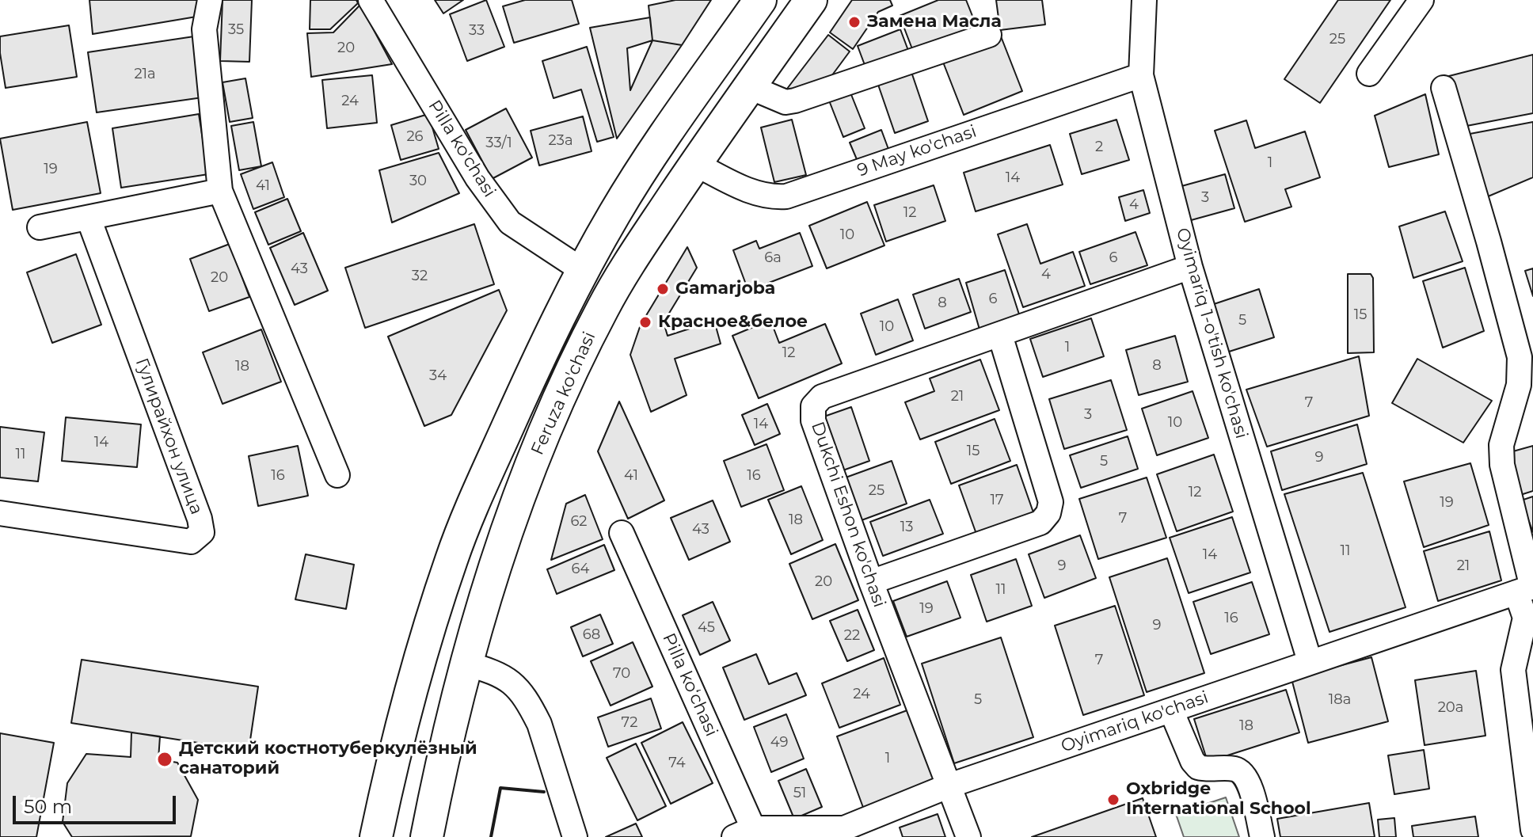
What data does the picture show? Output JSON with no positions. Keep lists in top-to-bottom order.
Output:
{
  "streets": {
    "main road": ["Feruza ko'chasi"],
    "street": [
      "Pilla ko'chasi",
      "9 May ko'chasi",
      "Oyimariq 1-o'tish ko'chasi",
      "Гулирайхон улица",
      "Dukchi Eshon ko'chasi",
      "Pilla ko‘chasi",
      "Oyimariq ko'chasi"
    ]
  },
  "crossings": [
    ["Pilla ko'chasi", "Feruza ko'chasi"],
    ["9 May ko'chasi", "Oyimariq 1-o'tish ko'chasi"],
    ["9 May ko'chasi", "Feruza ko'chasi"],
    ["Oyimariq 1-o'tish ko'chasi", "Dukchi Eshon ko'chasi"],
    ["Oyimariq 1-o'tish ko'chasi", "Oyimariq ko'chasi"],
    ["Dukchi Eshon ko'chasi", "Oyimariq ko'chasi"],
    ["Pilla ko‘chasi", "Oyimariq ko'chasi"]
  ],
  "places": [
    "Замена Масла",
    "Gamarjoba",
    "Красное&белое",
    "Детский костнотуберкулёзный санаторий",
    "Oxbridge International School"
  ],
  "house_numbers": [
    "35",
    "33",
    "25",
    "20",
    "21а",
    "24",
    "26",
    "23a",
    "33/1",
    "2",
    "1",
    "19",
    "14",
    "30",
    "41",
    "3",
    "4",
    "12",
    "10",
    "6a",
    "6",
    "43",
    "4",
    "32",
    "20",
    "6",
    "8",
    "15",
    "5",
    "10",
    "1",
    "12",
    "8",
    "18",
    "34",
    "21",
    "7",
    "3",
    "10",
    "14",
    "14",
    "15",
    "11",
    "9",
    "5",
    "16",
    "41",
    "16",
    "25",
    "12",
    "17",
    "19",
    "7",
    "18",
    "62",
    "13",
    "43",
    "11",
    "14",
    "9",
    "21",
    "64",
    "20",
    "11",
    "19",
    "16",
    "9",
    "45",
    "68",
    "22",
    "7",
    "70",
    "24",
    "5",
    "18a",
    "20a",
    "72",
    "18",
    "49",
    "1",
    "74",
    "51"
  ],
  "scale_bar": "50 m"
}
